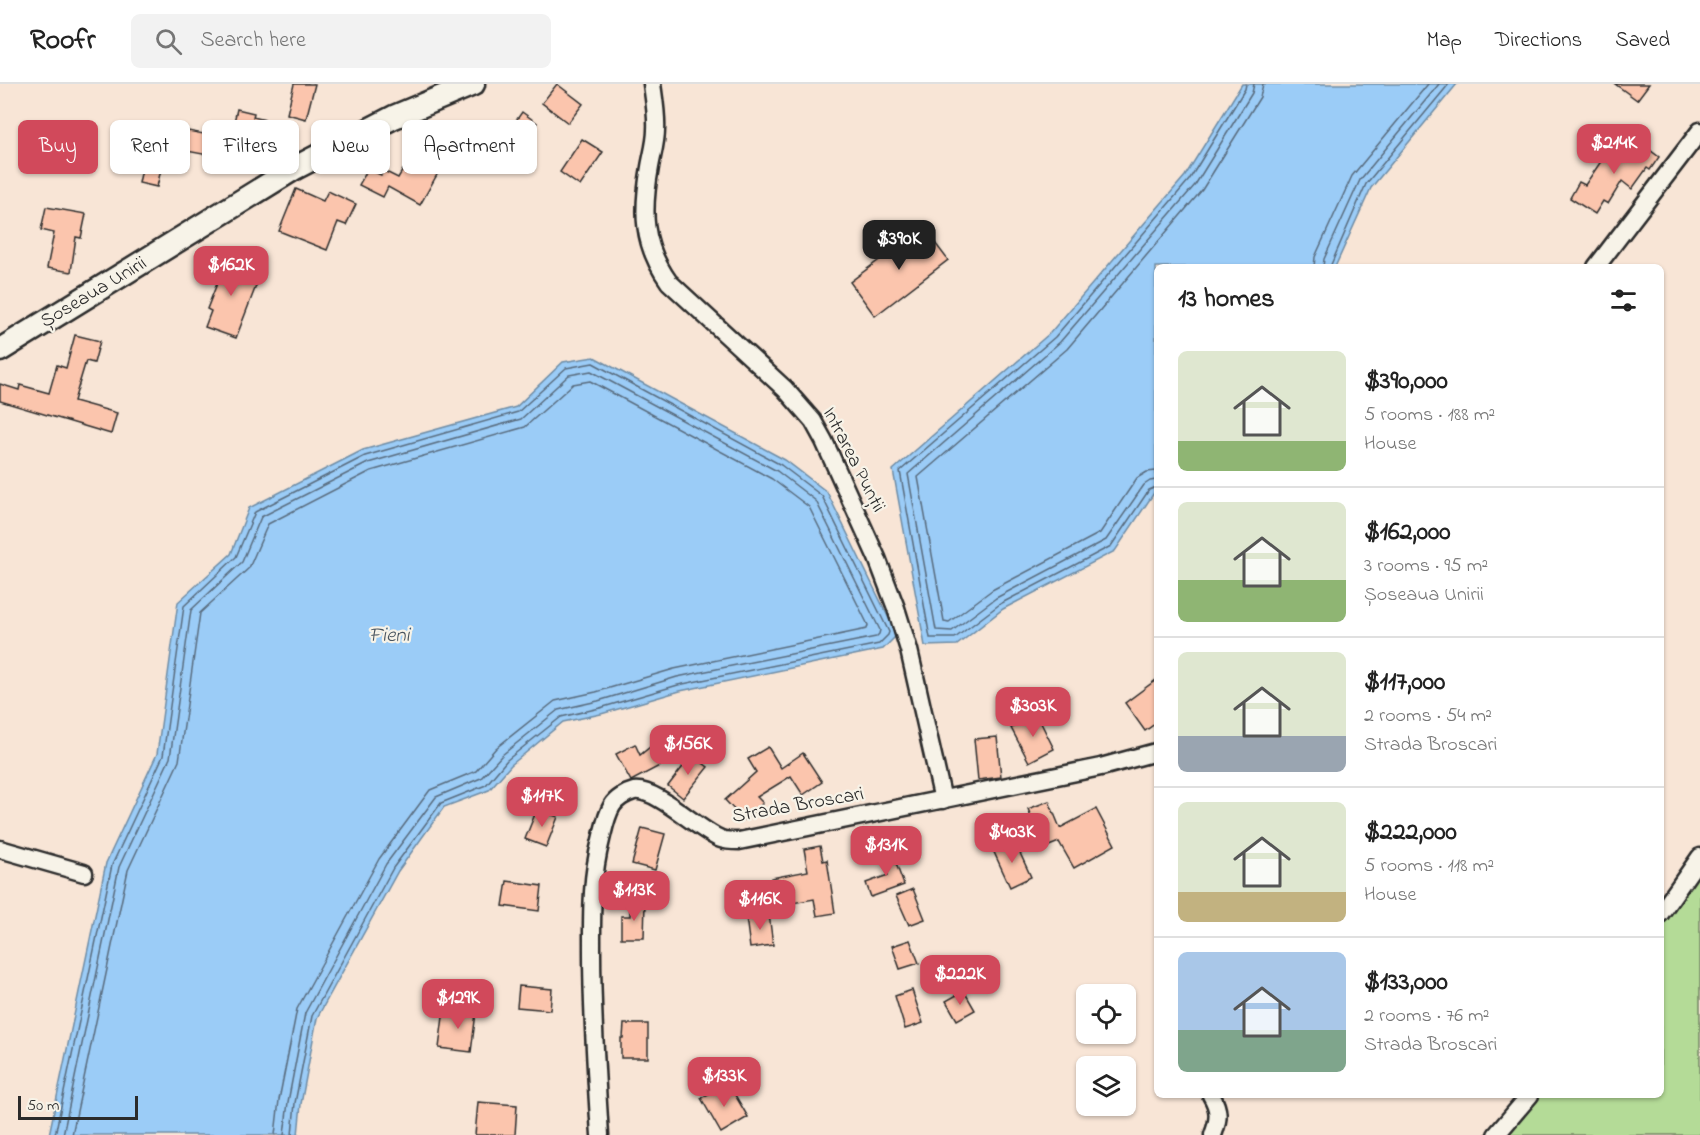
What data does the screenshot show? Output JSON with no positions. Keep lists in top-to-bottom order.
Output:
{
  "streets": {
    "main road": ["Șoseaua Unirii"],
    "street": ["Intrarea Punții", "Strada Broscari"]
  },
  "crossings": [
    ["Intrarea Punții", "Strada Broscari"]
  ],
  "water": ["Fieni"],
  "scale_bar": "50 m",
  "page": {
    "header": "Roofr",
    "search": "Search here",
    "nav": ["Map", "Directions", "Saved"],
    "chip": [
      "Buy",
      "Rent",
      "Filters",
      "New",
      "Apartment"
    ],
    "price": [
      "$214K",
      "$390K",
      "$162K",
      "$303K",
      "$156K",
      "$117K",
      "$403K",
      "$131K",
      "$113K",
      "$116K",
      "$222K",
      "$129K",
      "$133K"
    ],
    "heading": "13 homes",
    "list": [
      {
        "name": "$390,000",
        "note": "5 rooms · 188 m² · House"
      },
      {
        "name": "$162,000",
        "note": "3 rooms · 95 m² · Șoseaua Unirii"
      },
      {
        "name": "$117,000",
        "note": "2 rooms · 54 m² · Strada Broscari"
      },
      {
        "name": "$222,000",
        "note": "5 rooms · 118 m² · House"
      },
      {
        "name": "$133,000",
        "note": "2 rooms · 76 m² · Strada Broscari"
      }
    ],
    "scale": "50 m"
  }
}
